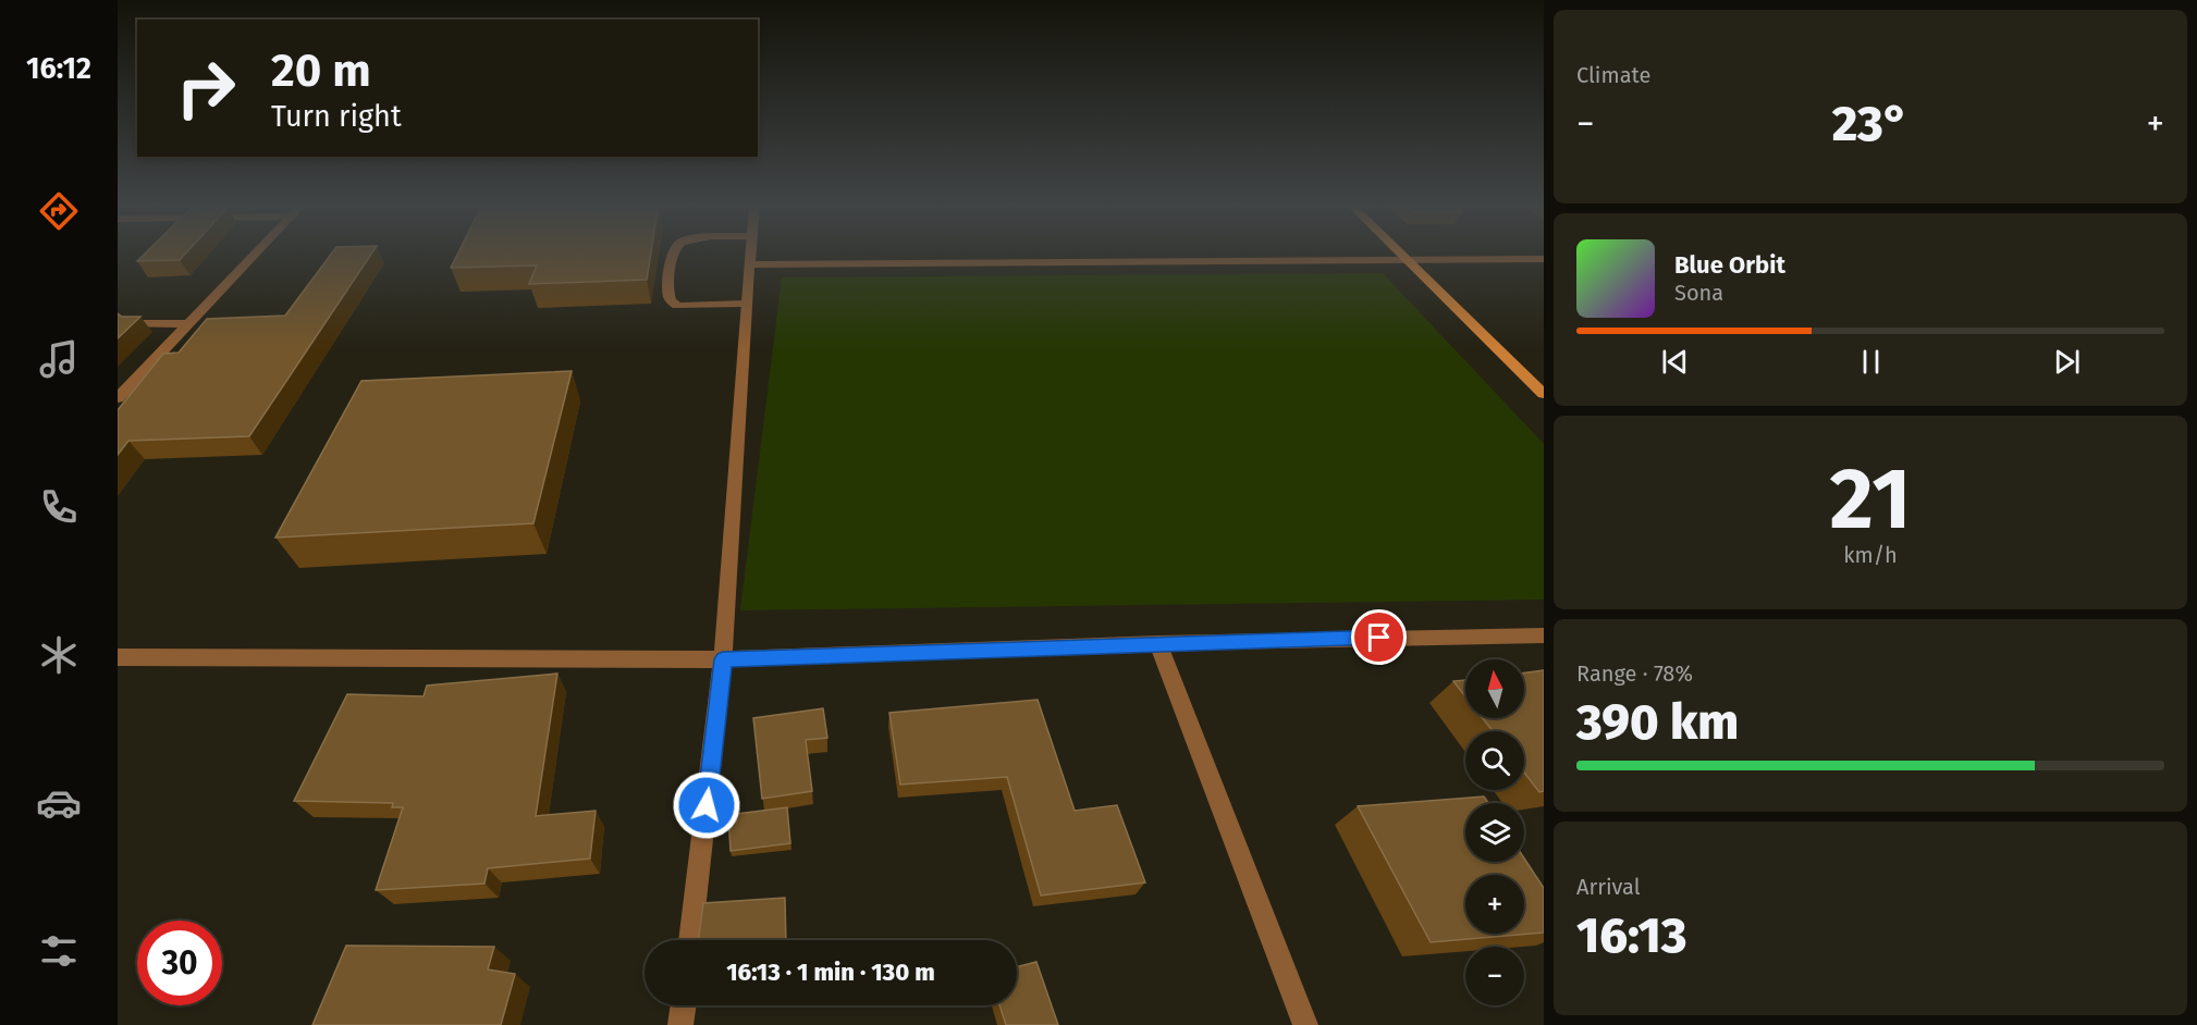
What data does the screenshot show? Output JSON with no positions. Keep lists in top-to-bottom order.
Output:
{
  "north": "top",
  "page": {
    "tabs": "16:12",
    "tile": [
      "Climate",
      ["21", "km/h"],
      ["Range · 78%", "390 km"],
      ["Arrival", "16:13"]
    ],
    "turn": ["20 m", "Turn right"],
    "heat": ["−", "23°", "+"],
    "song": ["Blue Orbit", "Sona"],
    "map_buttons": ["+", "−"],
    "limit": "30",
    "trip": "16:13 · 1 min · 130 m"
  }
}
